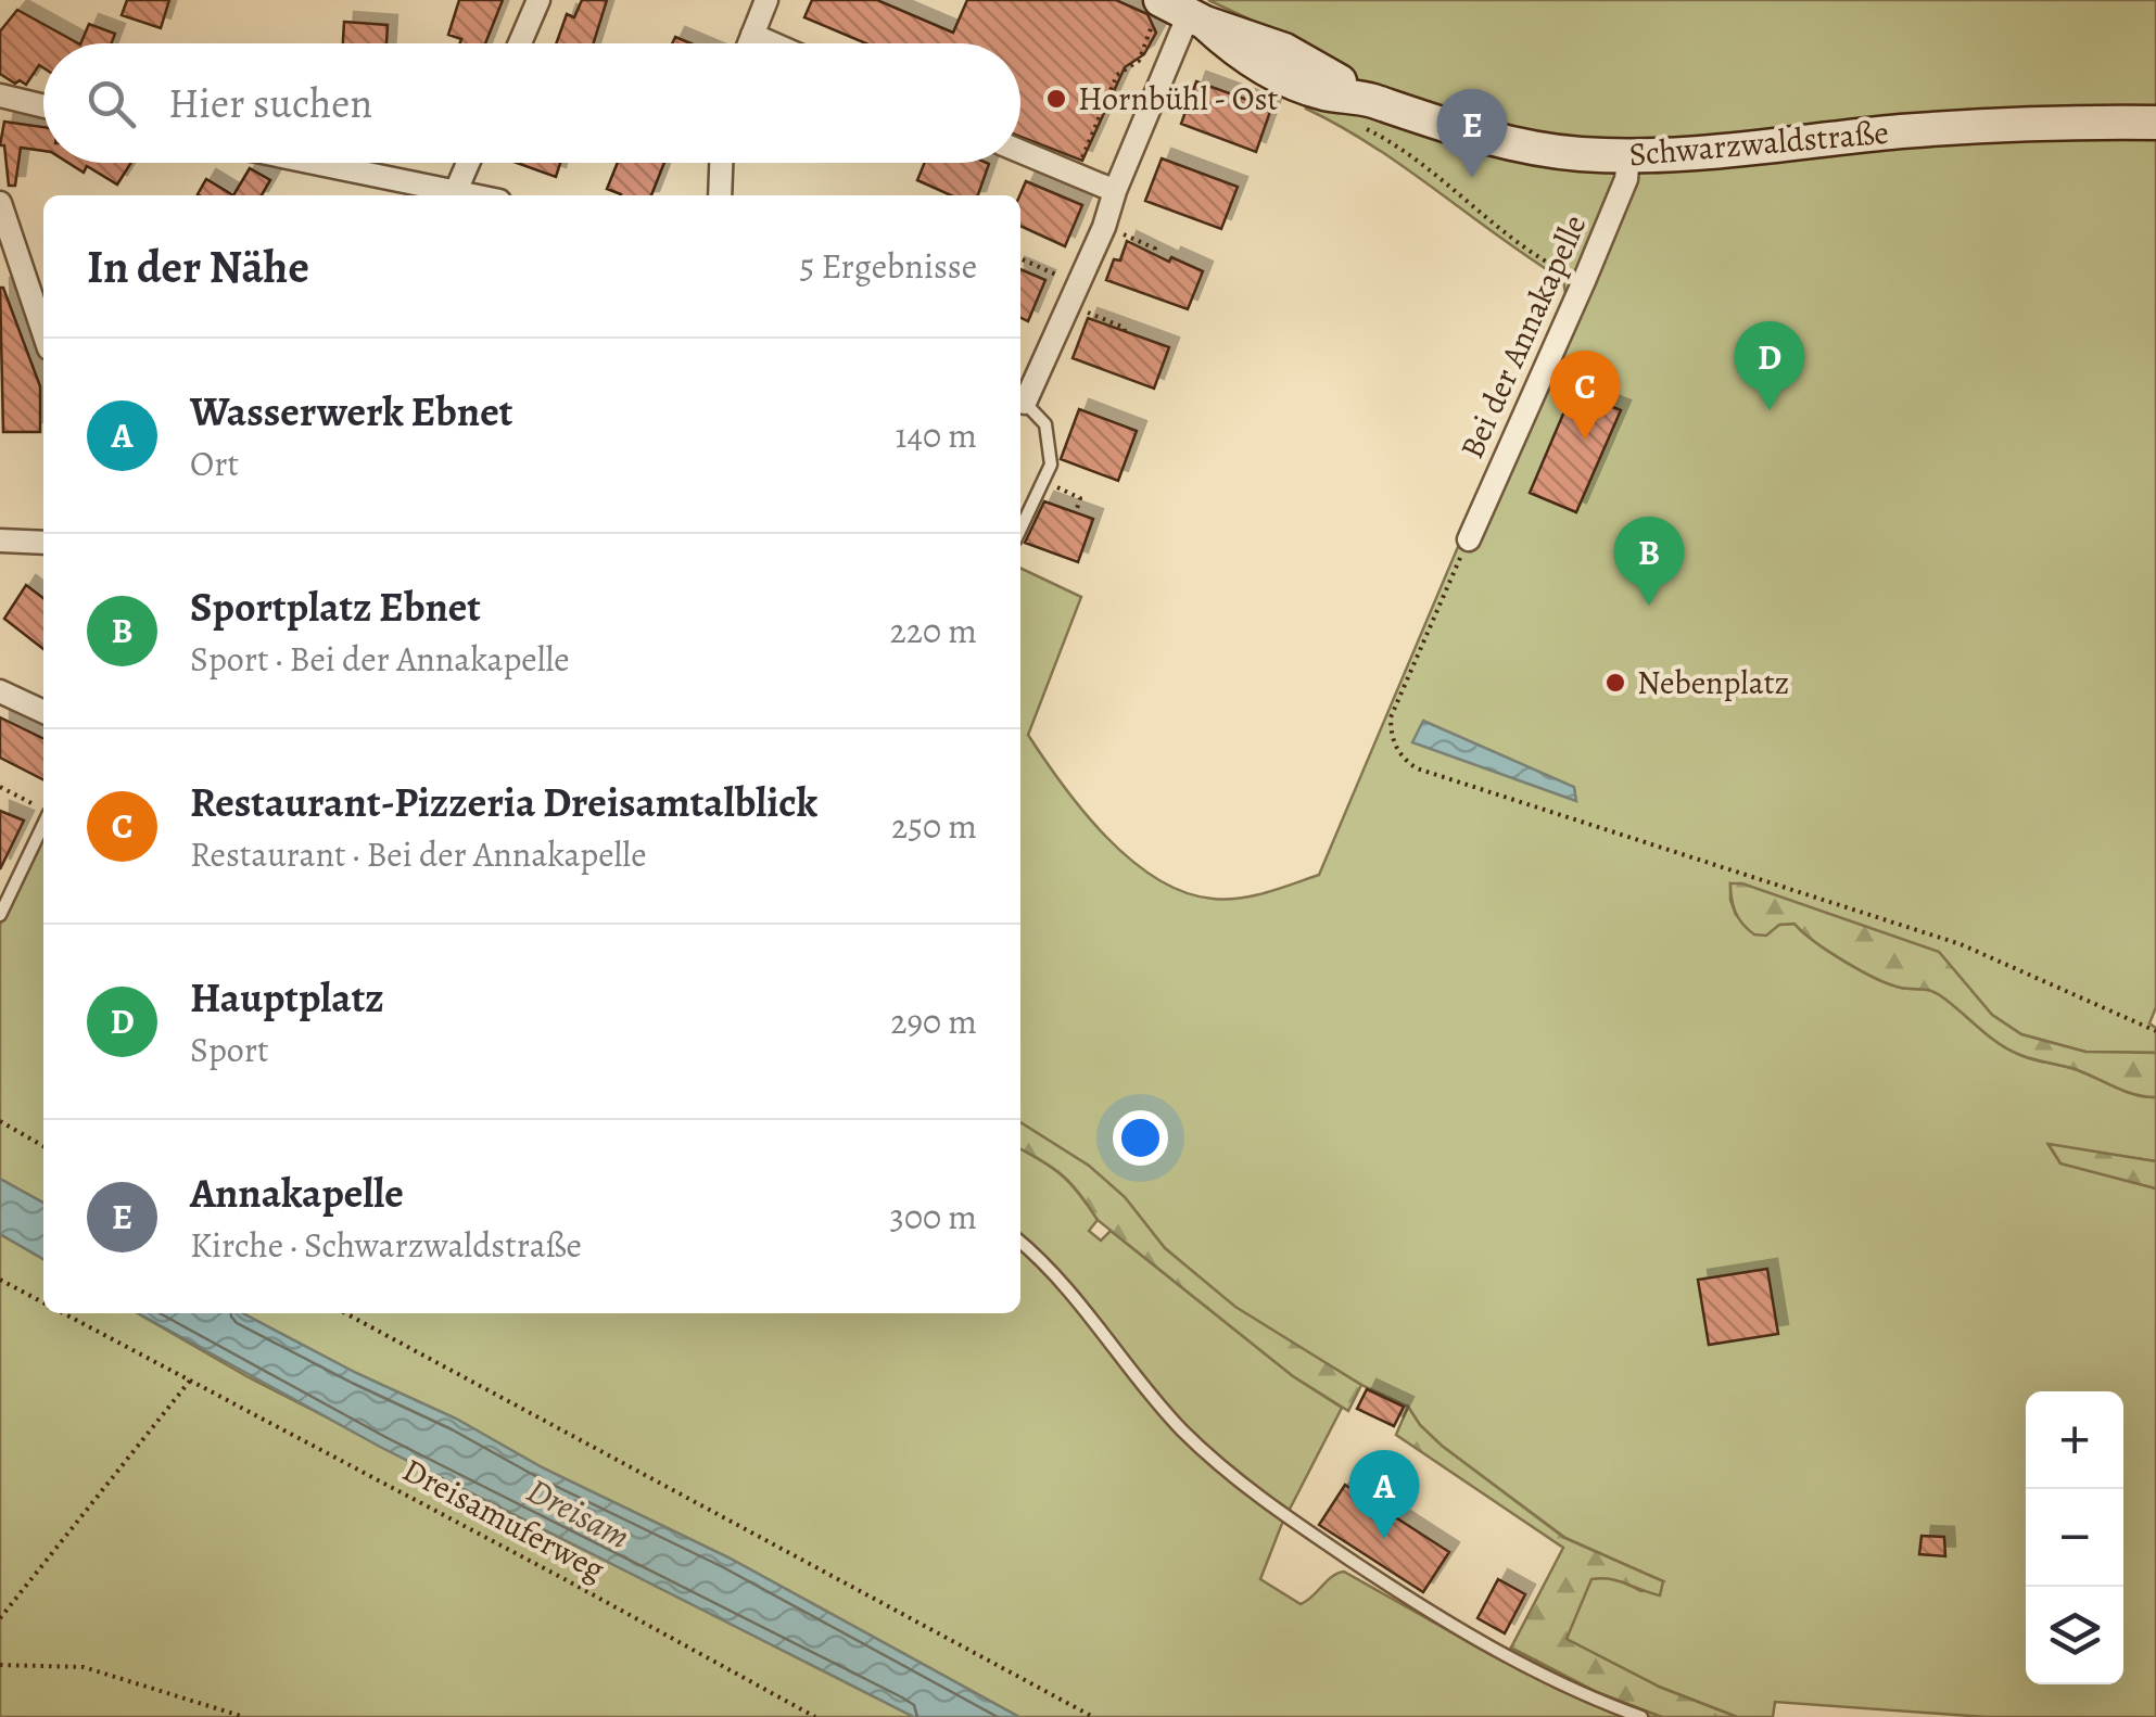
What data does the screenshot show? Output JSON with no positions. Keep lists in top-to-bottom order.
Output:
{
  "streets": {
    "main road": ["Schwarzwaldstraße"],
    "street": ["Bei der Annakapelle"],
    "path": ["Dreisamuferweg"]
  },
  "crossings": [
    ["Schwarzwaldstraße", "Bei der Annakapelle"]
  ],
  "water": ["Dreisam"],
  "places": ["Hornbühl - Ost", "Nebenplatz"],
  "page": {
    "search": "Hier suchen",
    "pins": [
      "E",
      "D",
      "C",
      "B",
      "A"
    ],
    "heading": ["In der Nähe", "5 Ergebnisse"],
    "list": [
      {
        "mark": "A",
        "name": "Wasserwerk Ebnet",
        "note": "Ort",
        "value": "140 m"
      },
      {
        "mark": "B",
        "name": "Sportplatz Ebnet",
        "note": "Sport · Bei der Annakapelle",
        "value": "220 m"
      },
      {
        "mark": "C",
        "name": "Restaurant-Pizzeria Dreisamtalblick",
        "note": "Restaurant · Bei der Annakapelle",
        "value": "250 m"
      },
      {
        "mark": "D",
        "name": "Hauptplatz",
        "note": "Sport",
        "value": "290 m"
      },
      {
        "mark": "E",
        "name": "Annakapelle",
        "note": "Kirche · Schwarzwaldstraße",
        "value": "300 m"
      }
    ],
    "map_buttons": ["+", "−"]
  }
}
